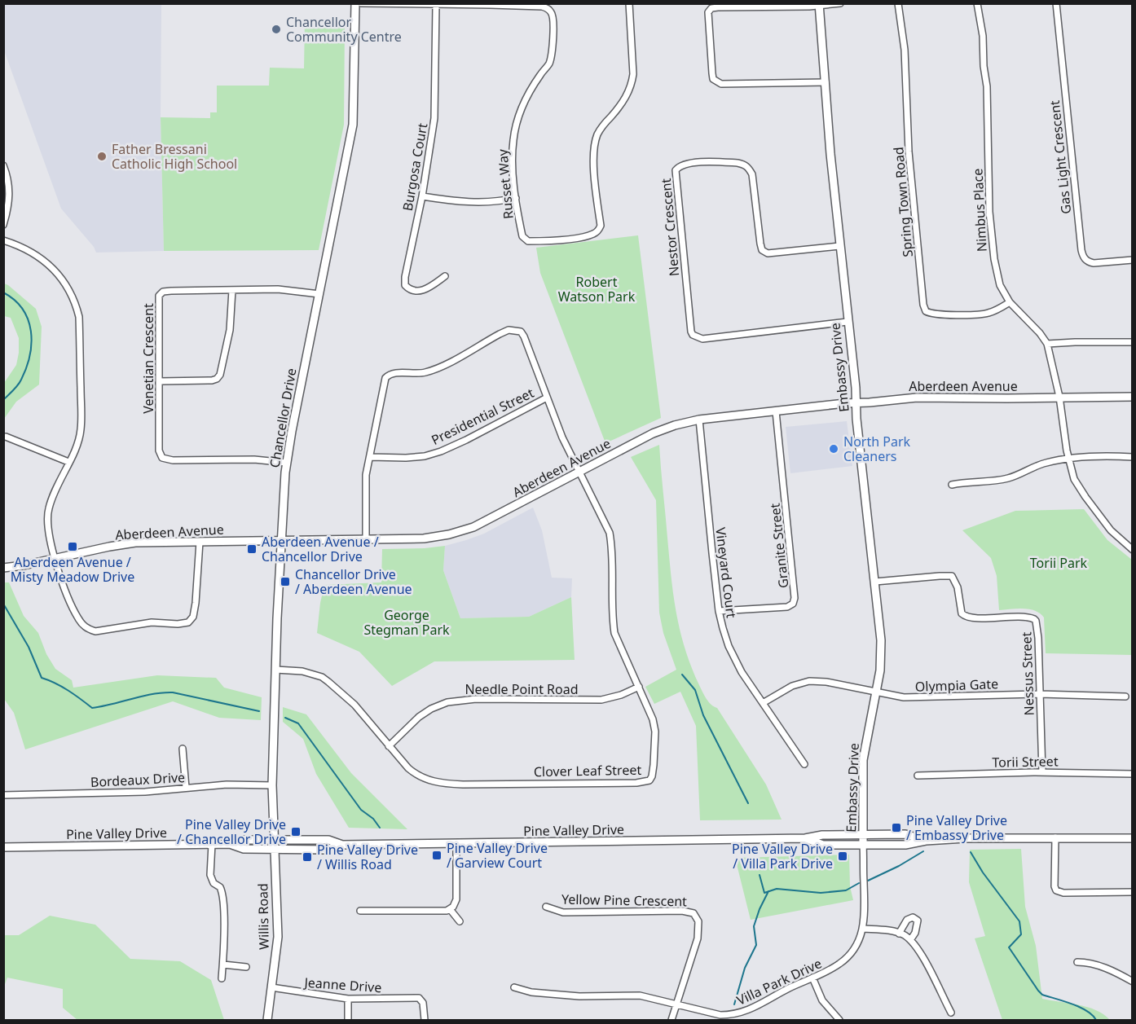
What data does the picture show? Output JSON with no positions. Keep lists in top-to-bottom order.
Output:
{
  "streets": {
    "street": [
      "Gas Light Crescent",
      "Burgosa Court",
      "Russet Way",
      "Spring Town Road",
      "Nimbus Place",
      "Nestor Crescent",
      "Venetian Crescent",
      "Embassy Drive",
      "Aberdeen Avenue",
      "Presidential Street",
      "Chancellor Drive",
      "Granite Street",
      "Vineyard Court",
      "Nessus Street",
      "Olympia Gate",
      "Needle Point Road",
      "Torii Street",
      "Clover Leaf Street",
      "Bordeaux Drive",
      "Pine Valley Drive",
      "Yellow Pine Crescent",
      "Willis Road",
      "Villa Park Drive",
      "Jeanne Drive"
    ]
  },
  "crossings": [
    ["Burgosa Court", "Russet Way"],
    ["Spring Town Road", "Nimbus Place"],
    ["Nimbus Place", "Aberdeen Avenue"],
    ["Nestor Crescent", "Embassy Drive"],
    ["Venetian Crescent", "Chancellor Drive"],
    ["Embassy Drive", "Aberdeen Avenue"],
    ["Embassy Drive", "Nessus Street"],
    ["Embassy Drive", "Olympia Gate"],
    ["Embassy Drive", "Pine Valley Drive"],
    ["Embassy Drive", "Villa Park Drive"],
    ["Aberdeen Avenue", "Chancellor Drive"],
    ["Aberdeen Avenue", "Granite Street"],
    ["Aberdeen Avenue", "Vineyard Court"],
    ["Aberdeen Avenue", "Clover Leaf Street"],
    ["Presidential Street", "Clover Leaf Street"],
    ["Chancellor Drive", "Clover Leaf Street"],
    ["Chancellor Drive", "Bordeaux Drive"],
    ["Chancellor Drive", "Pine Valley Drive"],
    ["Chancellor Drive", "Willis Road"],
    ["Granite Street", "Vineyard Court"],
    ["Vineyard Court", "Olympia Gate"],
    ["Nessus Street", "Olympia Gate"],
    ["Nessus Street", "Torii Street"],
    ["Needle Point Road", "Clover Leaf Street"],
    ["Pine Valley Drive", "Willis Road"],
    ["Pine Valley Drive", "Villa Park Drive"],
    ["Yellow Pine Crescent", "Villa Park Drive"],
    ["Willis Road", "Jeanne Drive"]
  ],
  "parks": ["Robert Watson Park", "Torii Park", "George Stegman Park"],
  "places": {
    "other": ["Chancellor Community Centre", "Father Bressani Catholic High School", "North Park Cleaners"],
    "transit": [
      "Aberdeen Avenue / Misty Meadow Drive",
      "Aberdeen Avenue / Chancellor Drive",
      "Chancellor Drive / Aberdeen Avenue",
      "Pine Valley Drive / Embassy Drive",
      "Pine Valley Drive / Chancellor Drive",
      "Pine Valley Drive / Garview Court",
      "Pine Valley Drive / Villa Park Drive",
      "Pine Valley Drive / Willis Road"
    ]
  }
}
